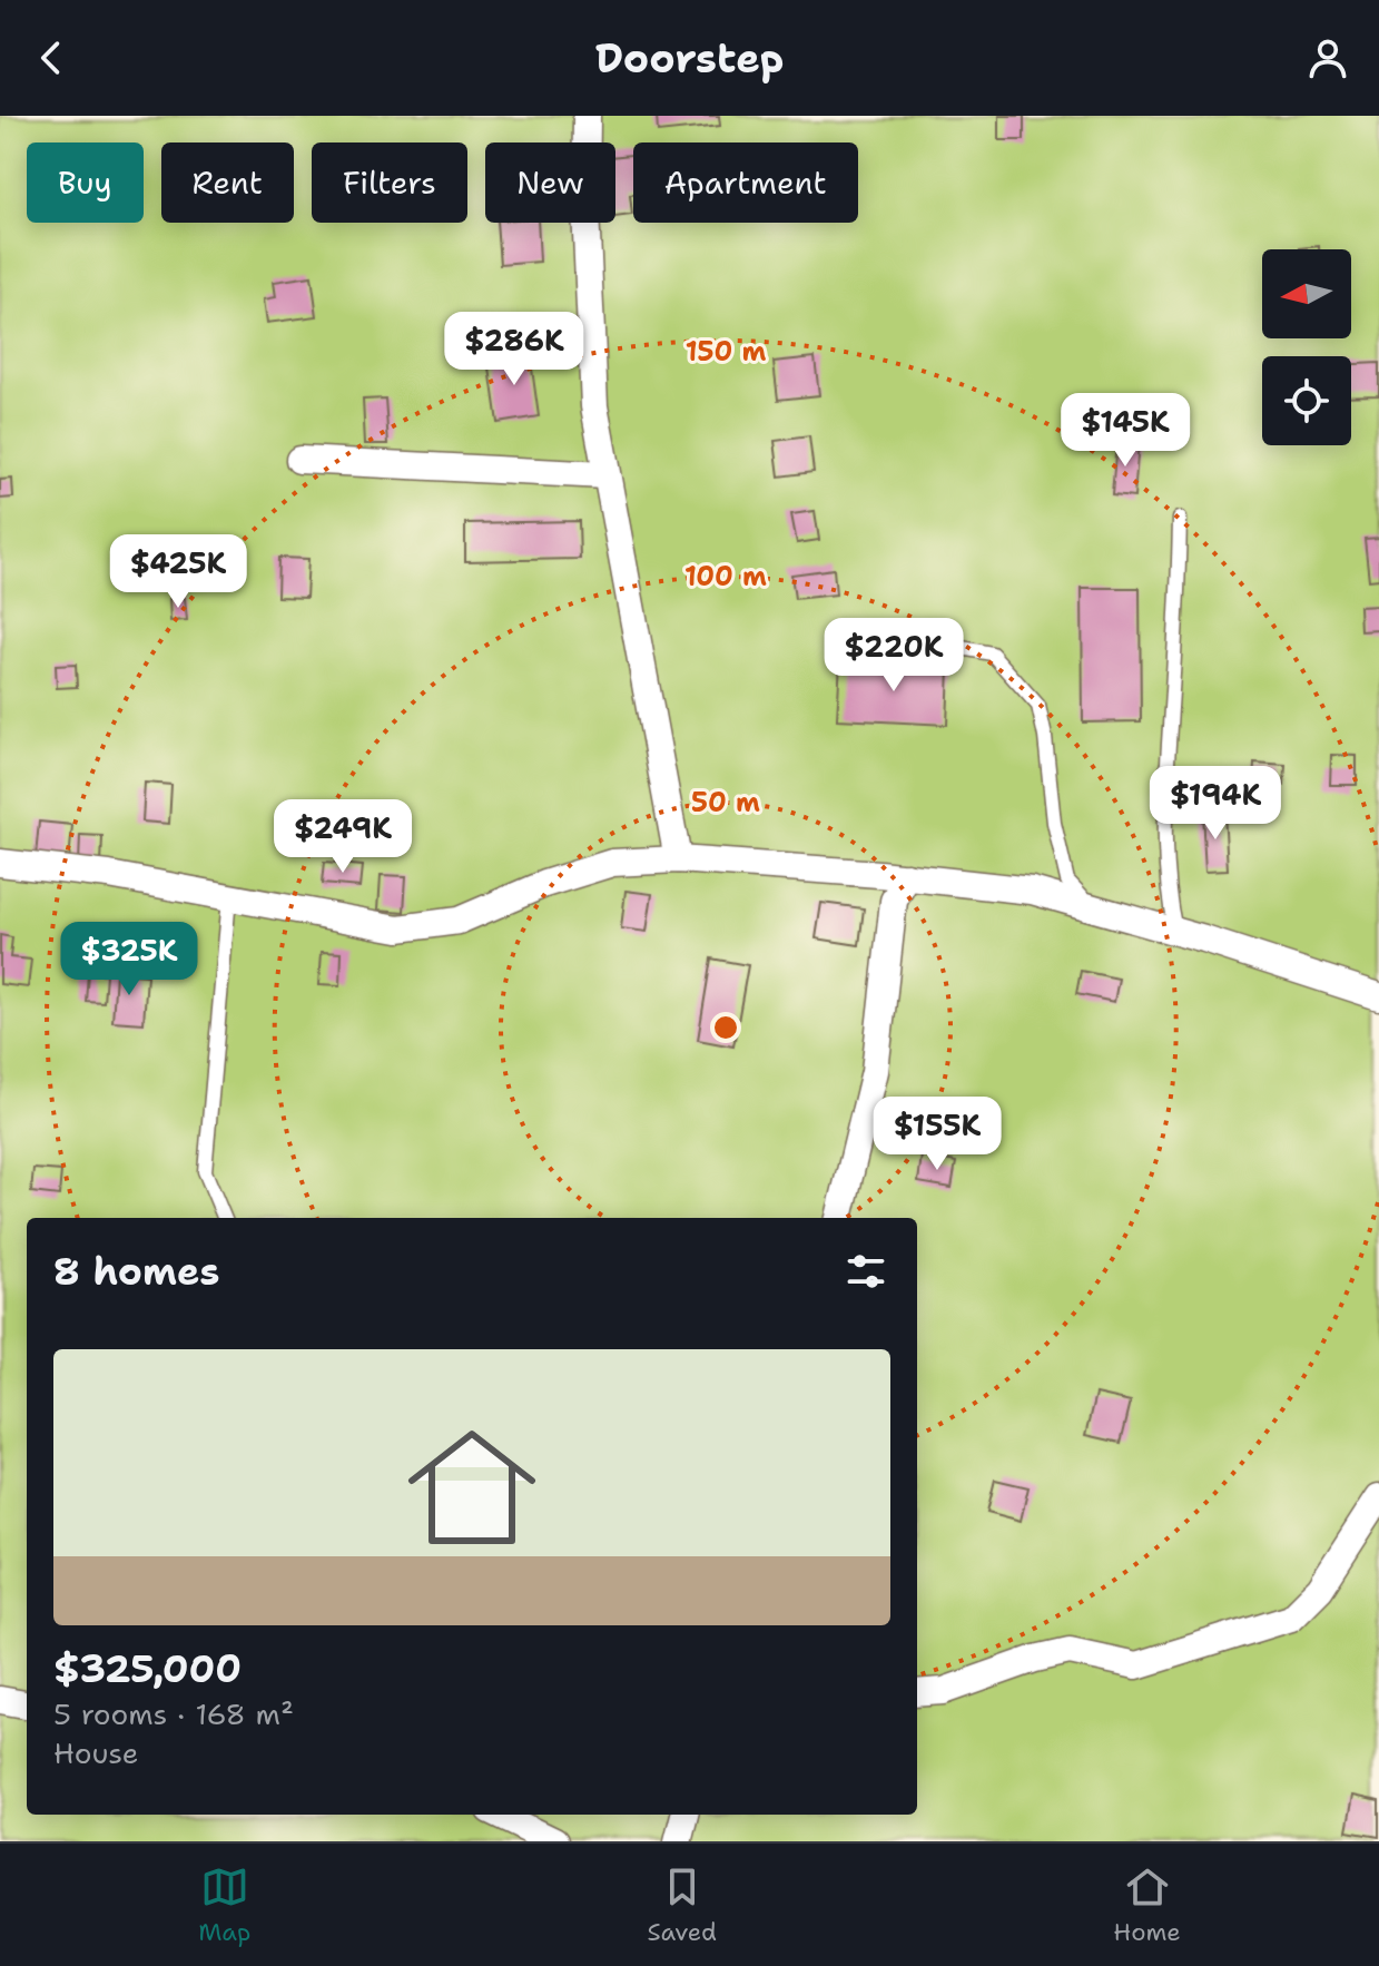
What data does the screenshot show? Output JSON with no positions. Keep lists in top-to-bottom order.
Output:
{
  "north": "left",
  "page": {
    "header": "Doorstep",
    "chip": [
      "Buy",
      "Rent",
      "Filters",
      "New",
      "Apartment"
    ],
    "price": [
      "$286K",
      "$145K",
      "$425K",
      "$220K",
      "$194K",
      "$249K",
      "$325K",
      "$155K"
    ],
    "heading": "8 homes",
    "list": [
      {
        "name": "$325,000",
        "note": "5 rooms · 168 m² · House"
      }
    ],
    "tabs": ["Map", "Saved", "Home"]
  },
  "rings": ["150 m", "100 m", "50 m"]
}
